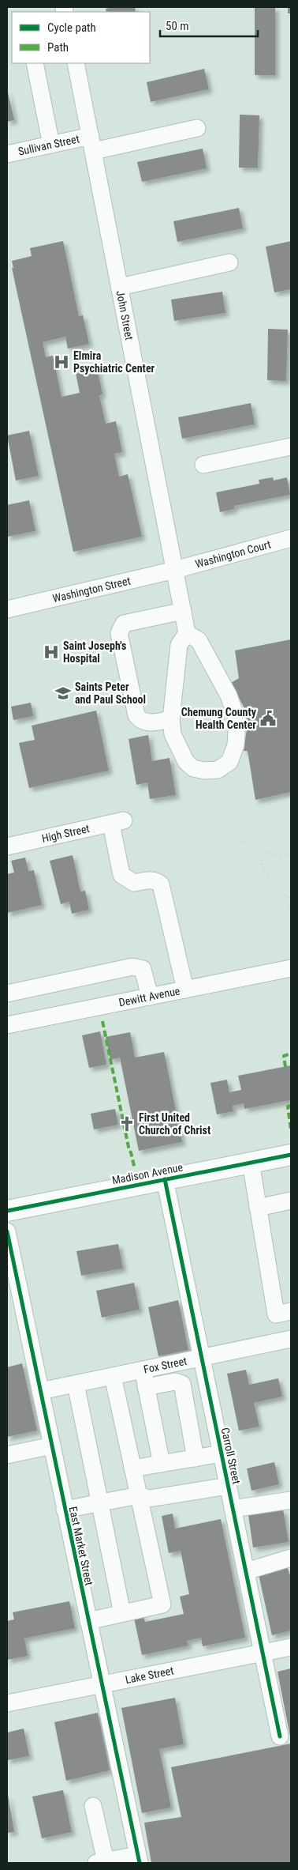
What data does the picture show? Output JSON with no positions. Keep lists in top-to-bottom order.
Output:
{
  "streets": {
    "main road": ["Madison Avenue"],
    "street": [
      "Sullivan Street",
      "John Street",
      "Washington Court",
      "Washington Street",
      "High Street",
      "Dewitt Avenue",
      "Fox Street",
      "Carroll Street",
      "East Market Street",
      "Lake Street"
    ]
  },
  "crossings": [
    ["Sullivan Street", "John Street"],
    ["John Street", "Washington Court"],
    ["John Street", "Washington Street"],
    ["Washington Court", "Washington Street"],
    ["High Street", "Dewitt Avenue"],
    ["Madison Avenue", "Carroll Street"],
    ["Fox Street", "Carroll Street"],
    ["Fox Street", "East Market Street"],
    ["Carroll Street", "Lake Street"],
    ["East Market Street", "Lake Street"]
  ],
  "places": {
    "hospital": ["Elmira Psychiatric Center", "Saint Joseph's Hospital"],
    "school or university": ["Saints Peter and Paul School"],
    "public building": ["Chemung County Health Center"],
    "church": ["First United Church of Christ"]
  },
  "legend": ["Cycle path", "Path"],
  "scale_bar": "50 m"
}
